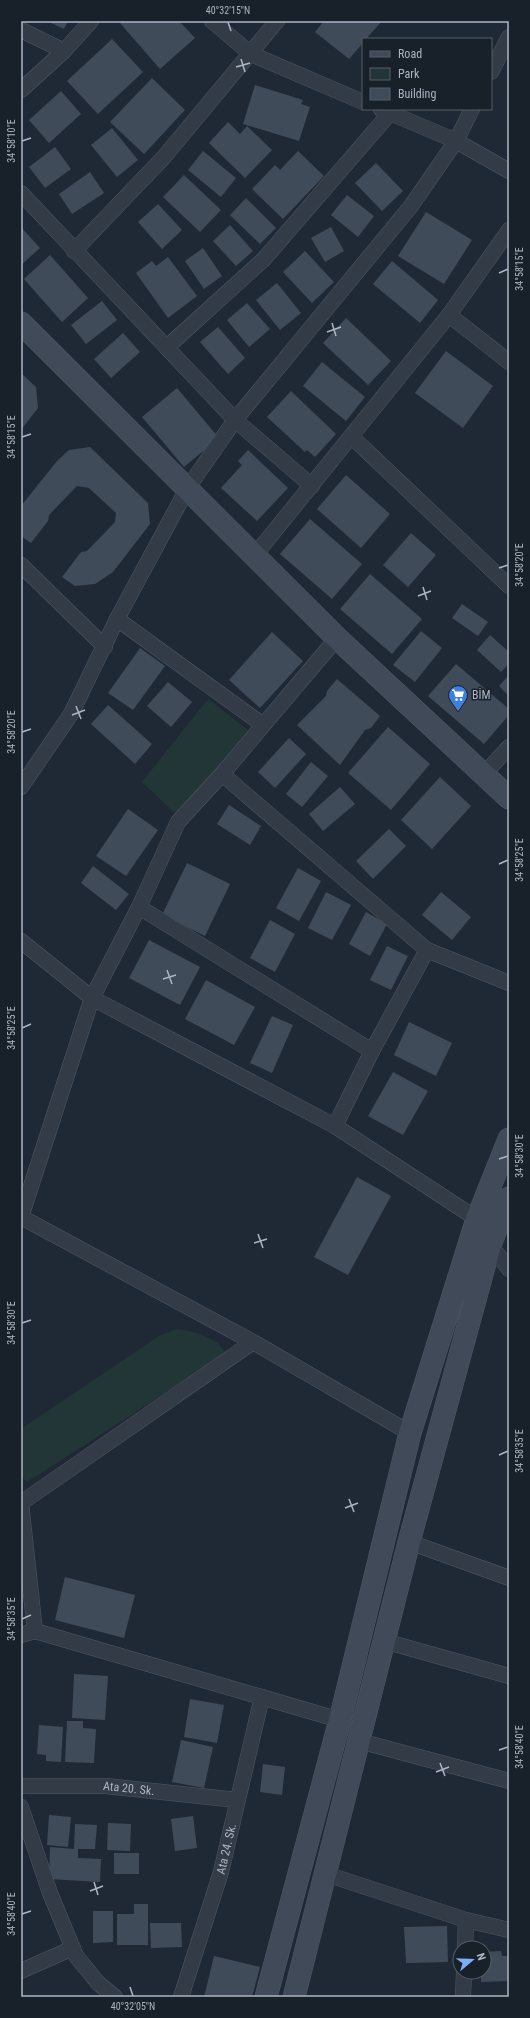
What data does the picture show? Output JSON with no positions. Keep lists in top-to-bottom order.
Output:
{
  "streets": {
    "street": ["Ata 20. Sk.", "Ata 24. Sk."]
  },
  "crossings": [
    ["Ata 20. Sk.", "Ata 24. Sk."]
  ],
  "places": {
    "supermarket": ["BİM"]
  },
  "legend": ["Road", "Park", "Building"],
  "north": "right",
  "coordinates": [
    "40°32'15\"N",
    "34°58'10\"E",
    "34°58'15\"E",
    "34°58'20\"E",
    "34°58'25\"E",
    "34°58'30\"E",
    "34°58'35\"E",
    "34°58'40\"E",
    "40°32'05\"N"
  ]
}
